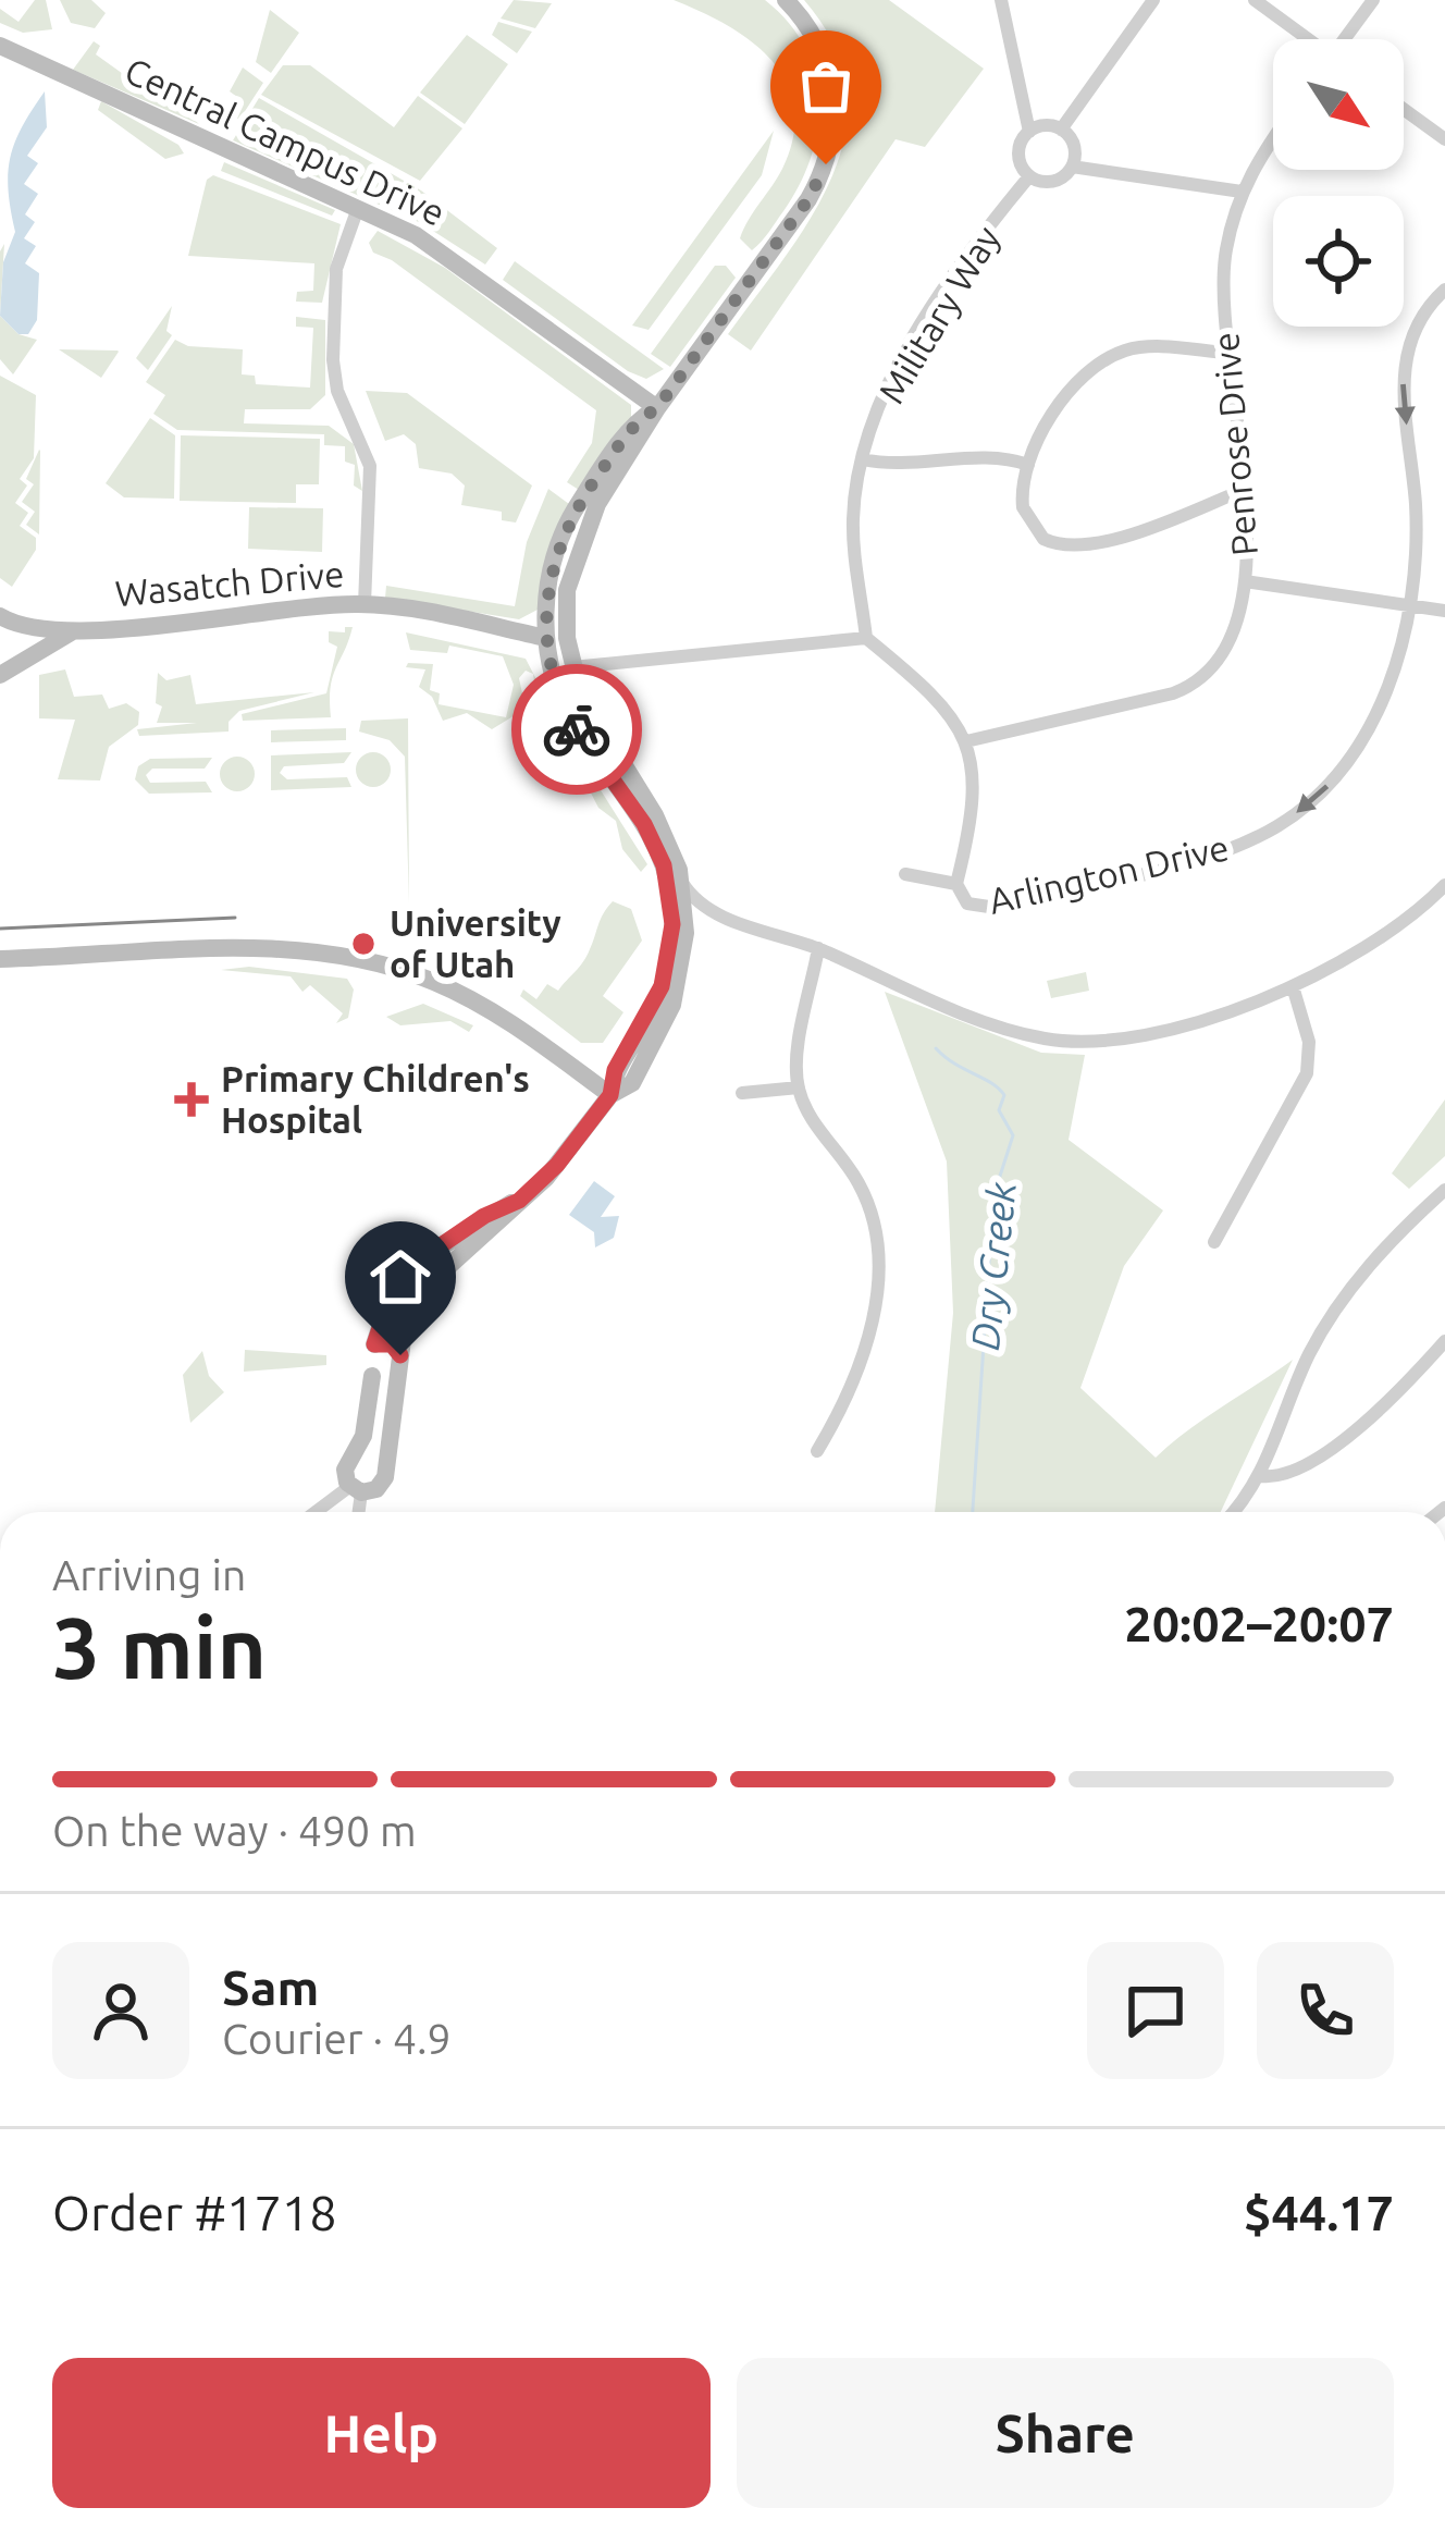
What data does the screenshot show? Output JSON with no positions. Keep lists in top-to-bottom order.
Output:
{
  "streets": {
    "main road": ["Central Campus Drive", "Wasatch Drive"],
    "street": ["Military Way", "Penrose Drive", "Arlington Drive"]
  },
  "one_way": ["Arlington Drive"],
  "water": ["Dry Creek"],
  "places": {
    "other": ["University of Utah"],
    "health": ["Primary Children's Hospital"]
  },
  "north": "bottom right",
  "page": {
    "heading": ["3 min", "Arriving in", "20:02–20:07"],
    "panel": [
      "Sam",
      "Courier · 4.9",
      "Order #1718",
      "$44.17"
    ],
    "bar": "On the way · 490 m",
    "buttons": ["Help", "Share"]
  }
}
